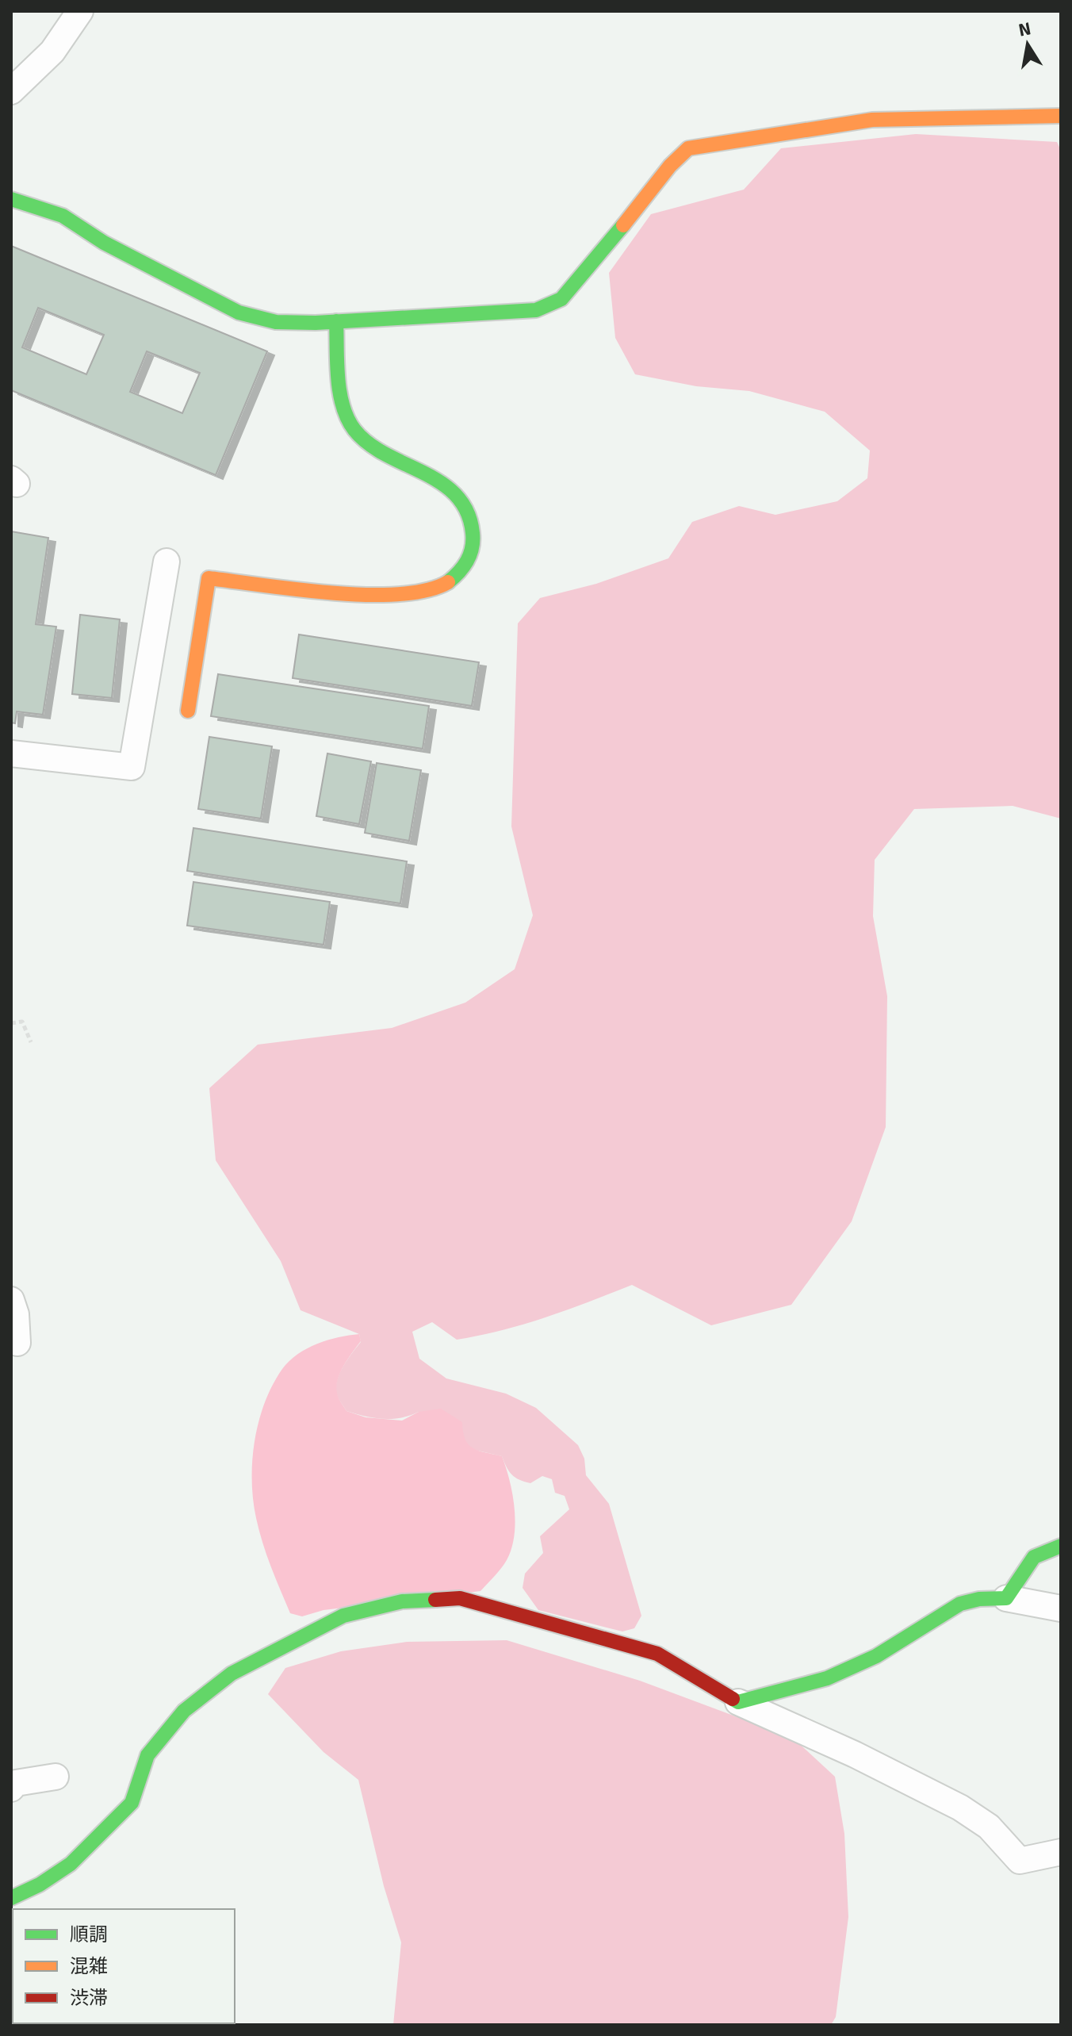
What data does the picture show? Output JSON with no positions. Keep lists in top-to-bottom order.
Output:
{
  "legend": ["順調", "混雑", "渋滞"],
  "north": "top"
}
